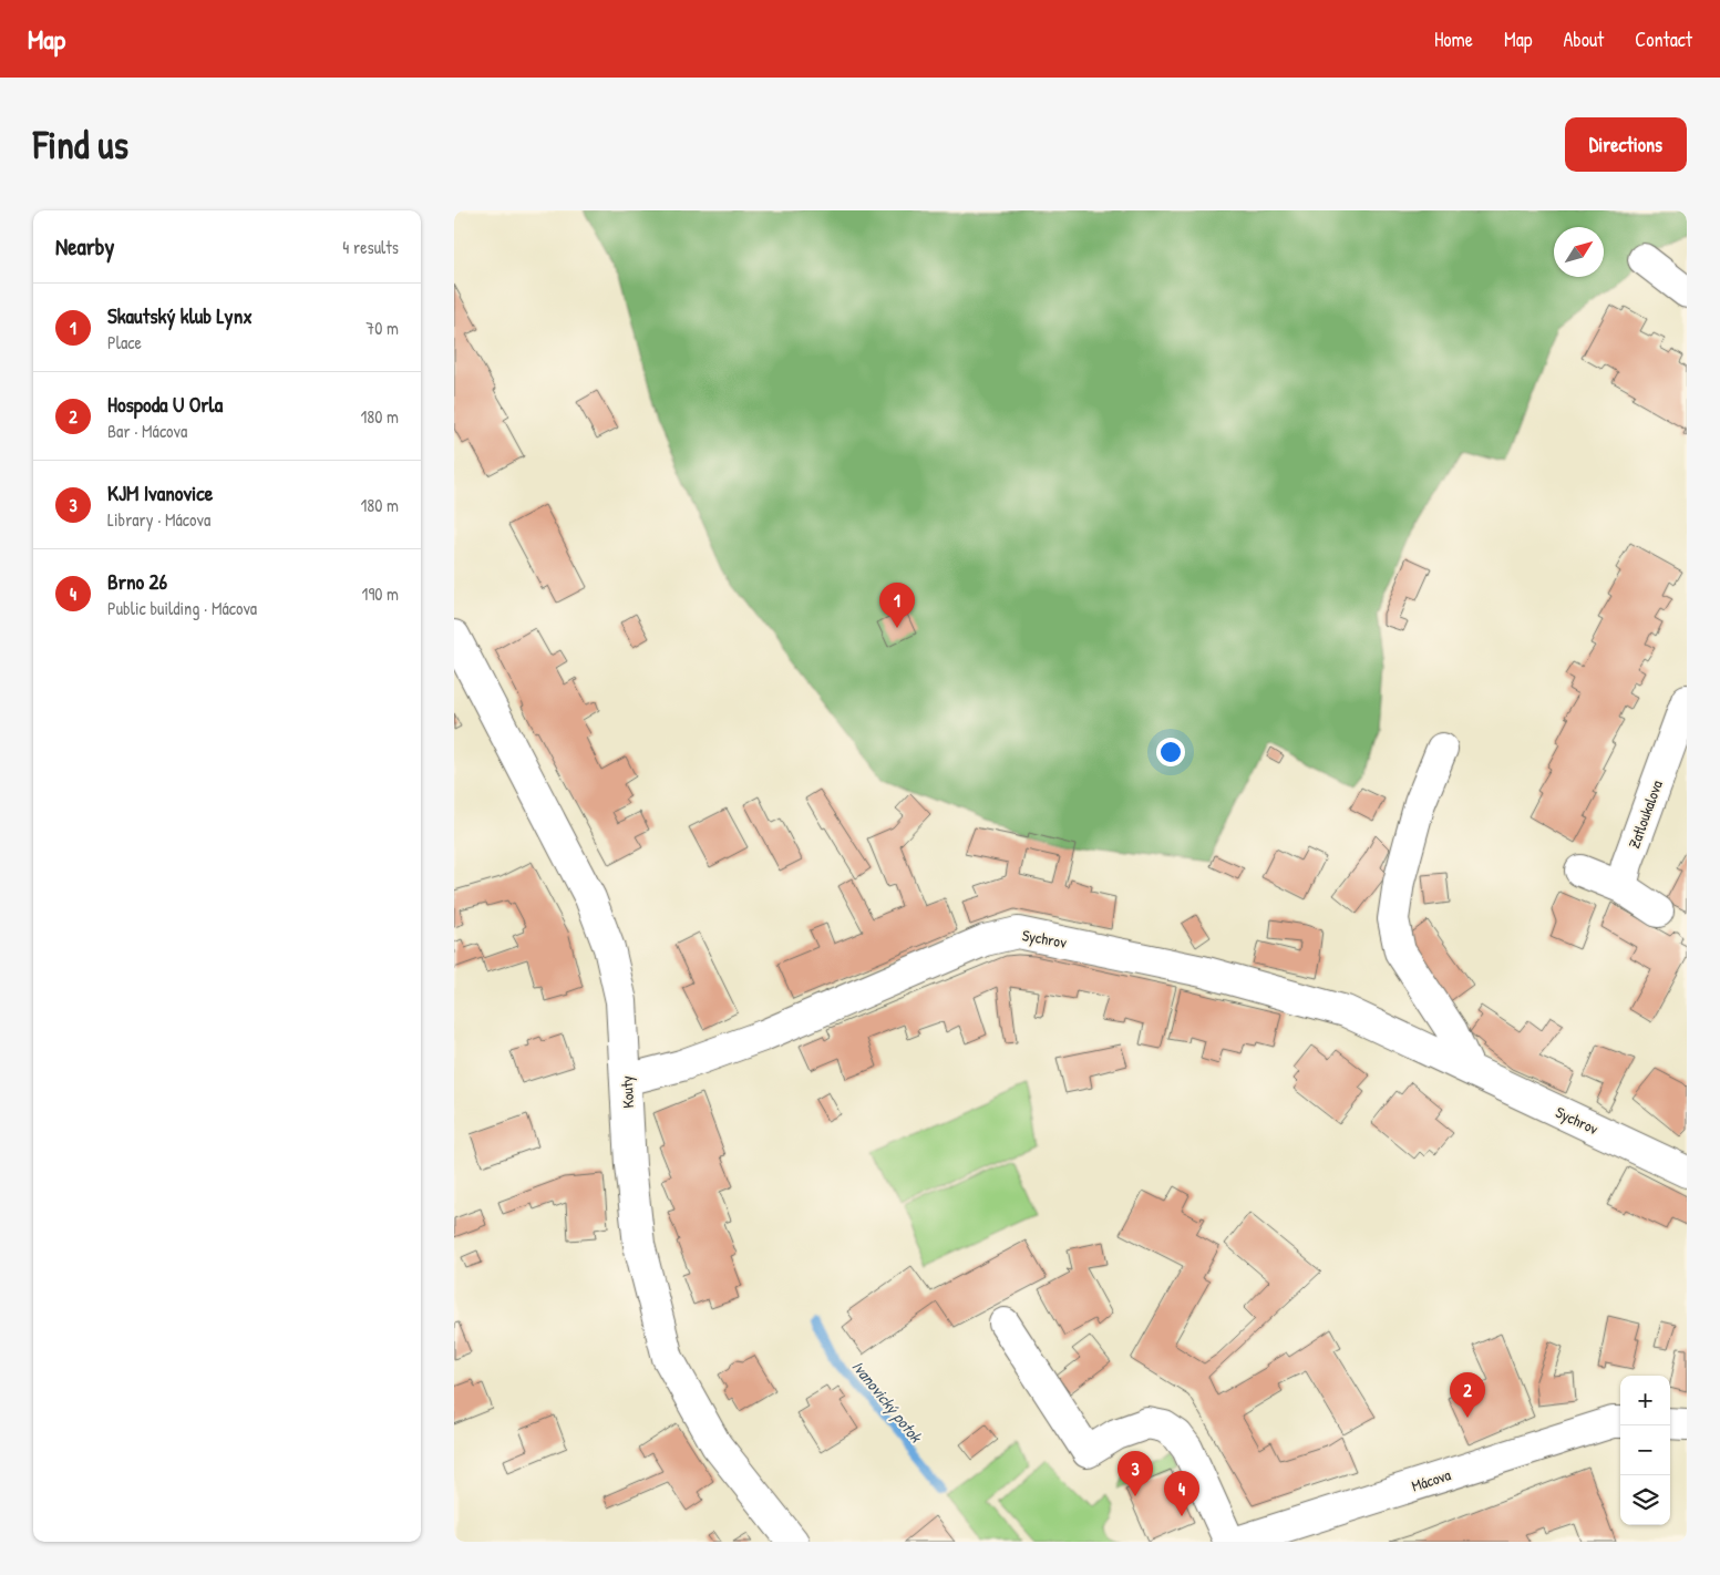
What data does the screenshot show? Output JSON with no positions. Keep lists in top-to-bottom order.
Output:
{
  "streets": {
    "street": [
      "Zatloukalova",
      "Sychrov",
      "Kouty",
      "Mácova"
    ]
  },
  "crossings": [
    ["Sychrov", "Kouty"]
  ],
  "water": ["Ivanovický potok"],
  "north": "top right",
  "page": {
    "header": "Map",
    "nav": [
      "Home",
      "Map",
      "About",
      "Contact"
    ],
    "buttons": "Directions",
    "title": "Find us",
    "heading": ["Nearby", "4 results"],
    "list": [
      {
        "mark": "1",
        "name": "Skautský klub Lynx",
        "note": "Place",
        "value": "70 m"
      },
      {
        "mark": "2",
        "name": "Hospoda U Orla",
        "note": "Bar · Mácova",
        "value": "180 m"
      },
      {
        "mark": "3",
        "name": "KJM Ivanovice",
        "note": "Library · Mácova",
        "value": "180 m"
      },
      {
        "mark": "4",
        "name": "Brno 26",
        "note": "Public building · Mácova",
        "value": "190 m"
      }
    ],
    "pins": [
      "1",
      "2",
      "3",
      "4"
    ],
    "map_buttons": ["+", "−"]
  }
}
